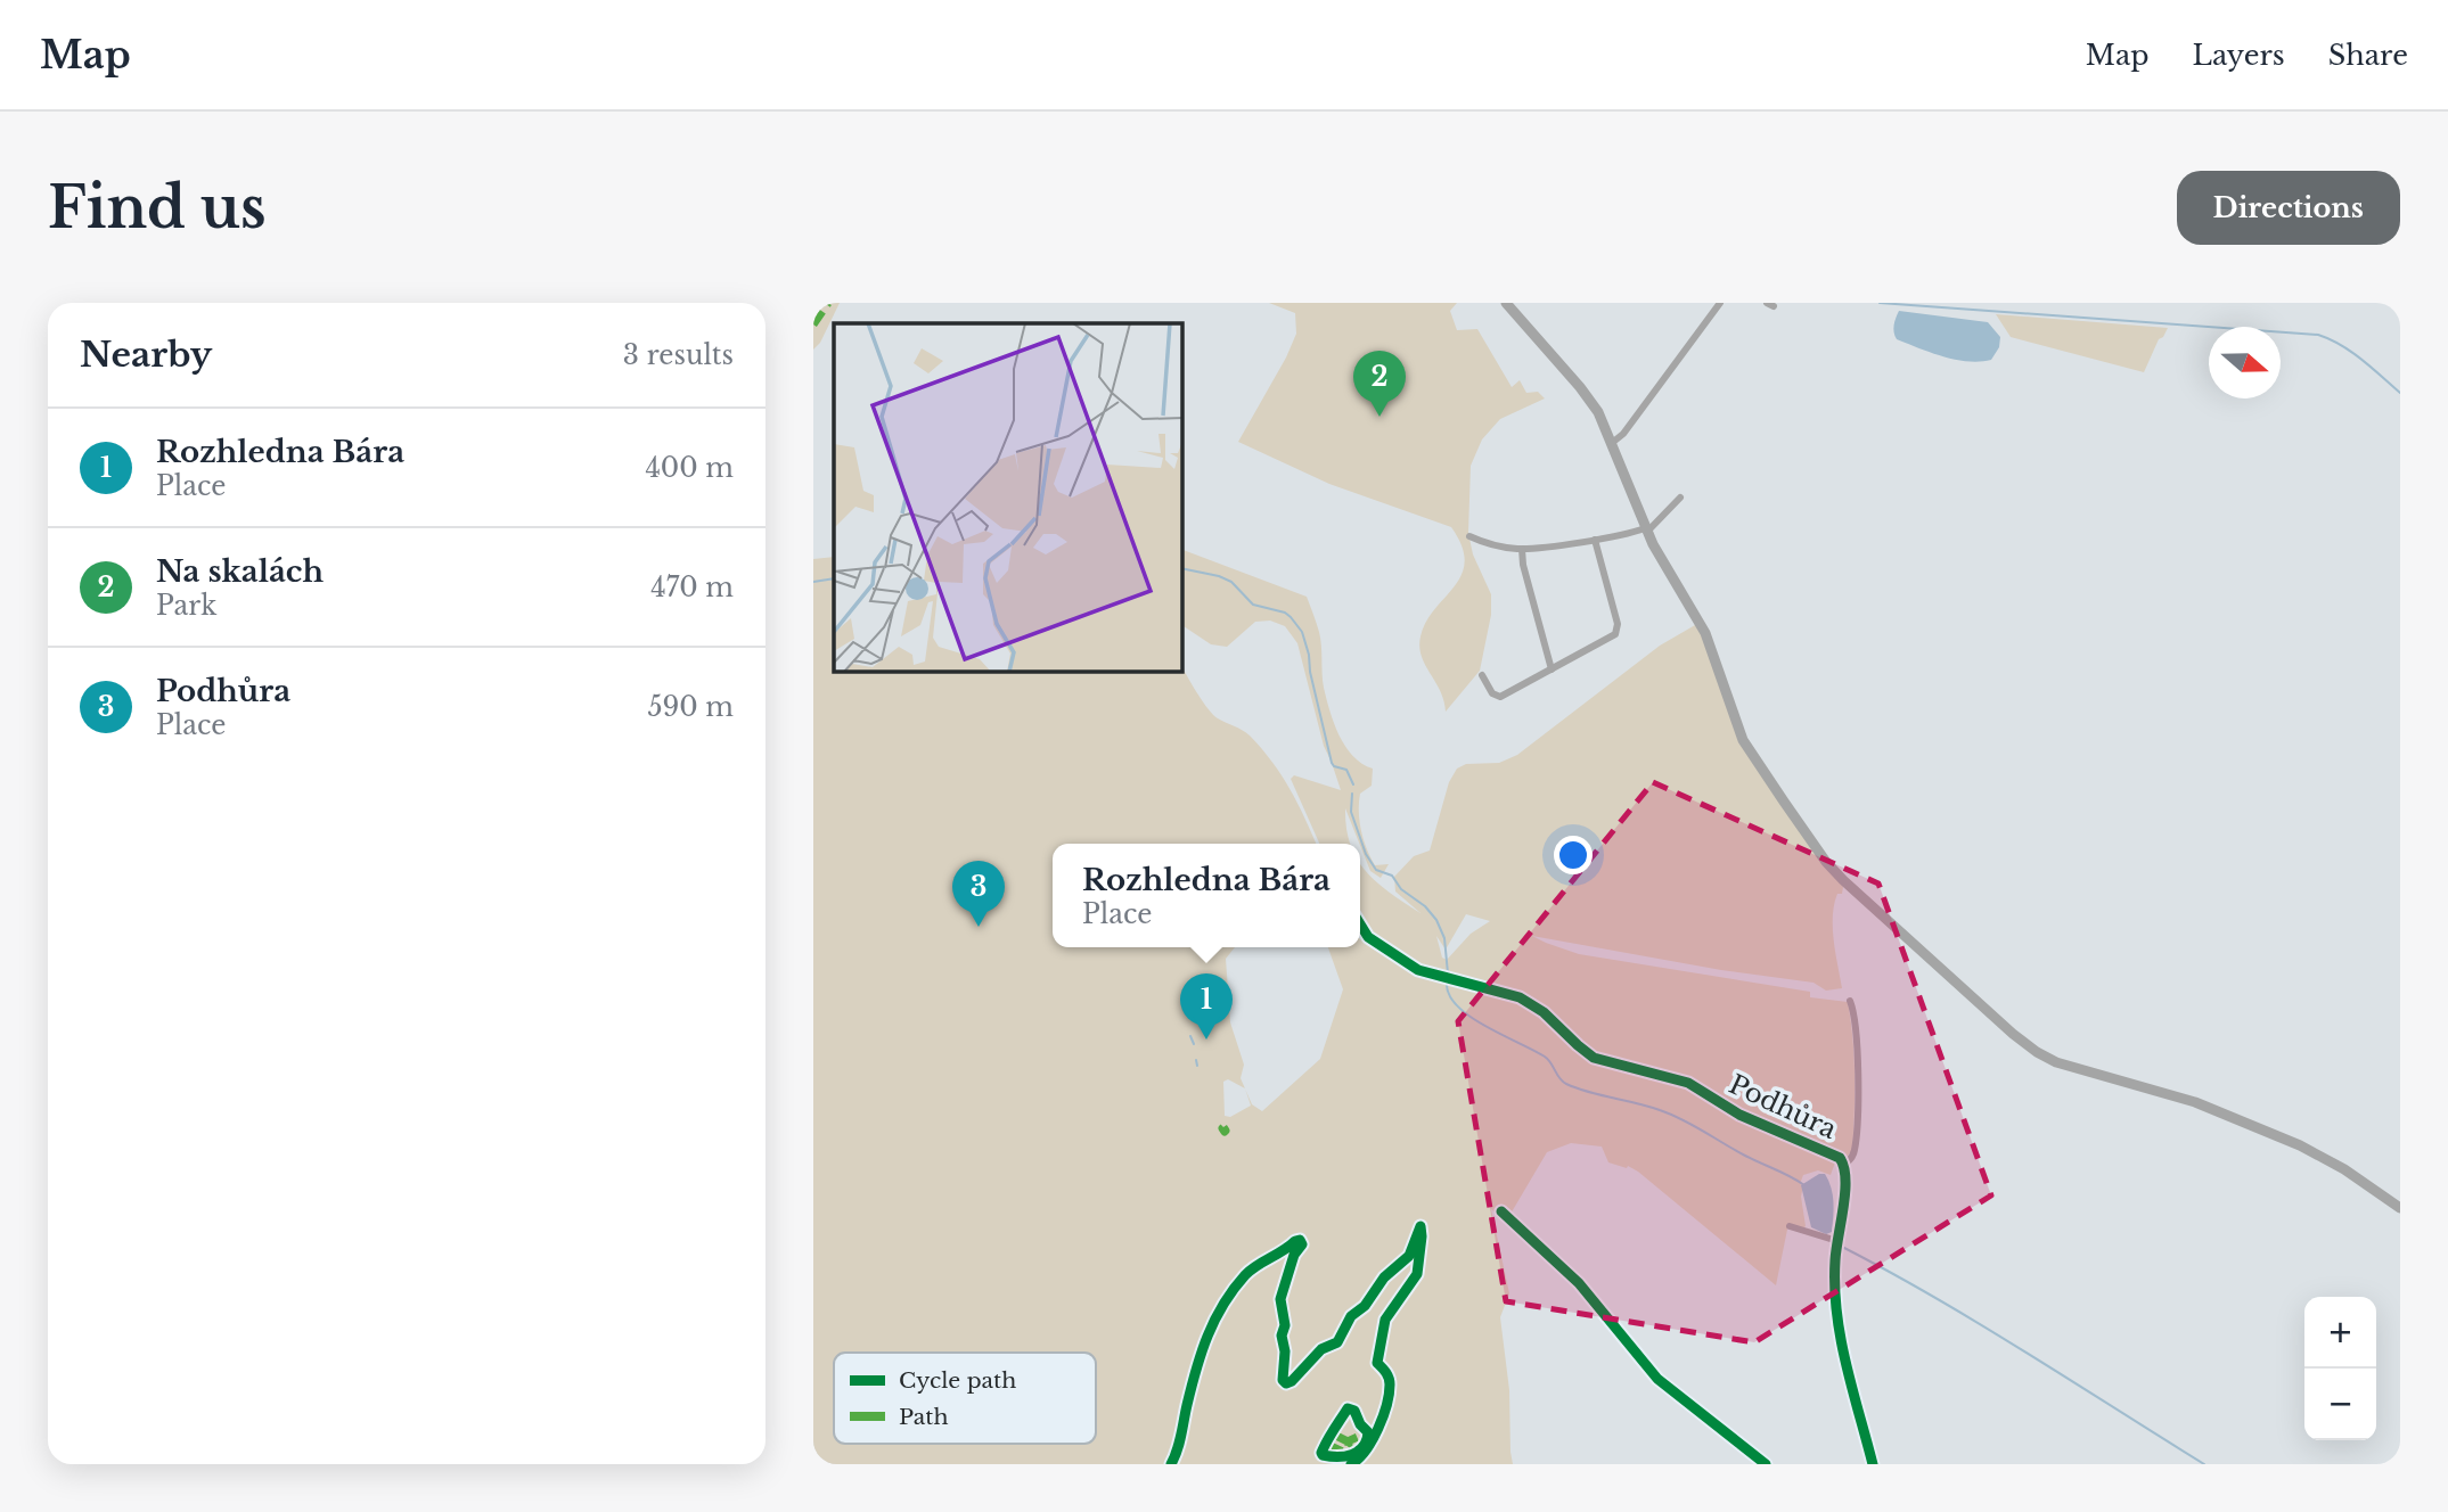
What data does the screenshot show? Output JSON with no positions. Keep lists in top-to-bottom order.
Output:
{
  "streets": {
    "street": ["Podhůra"]
  },
  "legend": ["Cycle path", "Path"],
  "north": "right",
  "page": {
    "header": "Map",
    "nav": ["Map", "Layers", "Share"],
    "buttons": "Directions",
    "title": "Find us",
    "heading": ["Nearby", "3 results"],
    "pins": ["2", "3", "1"],
    "list": [
      {
        "mark": "1",
        "name": "Rozhledna Bára",
        "note": "Place",
        "value": "400 m"
      },
      {
        "mark": "2",
        "name": "Na skalách",
        "note": "Park",
        "value": "470 m"
      },
      {
        "mark": "3",
        "name": "Podhůra",
        "note": "Place",
        "value": "590 m"
      }
    ],
    "popup": ["Rozhledna Bára", "Place"],
    "map_buttons": ["+", "−"]
  }
}
